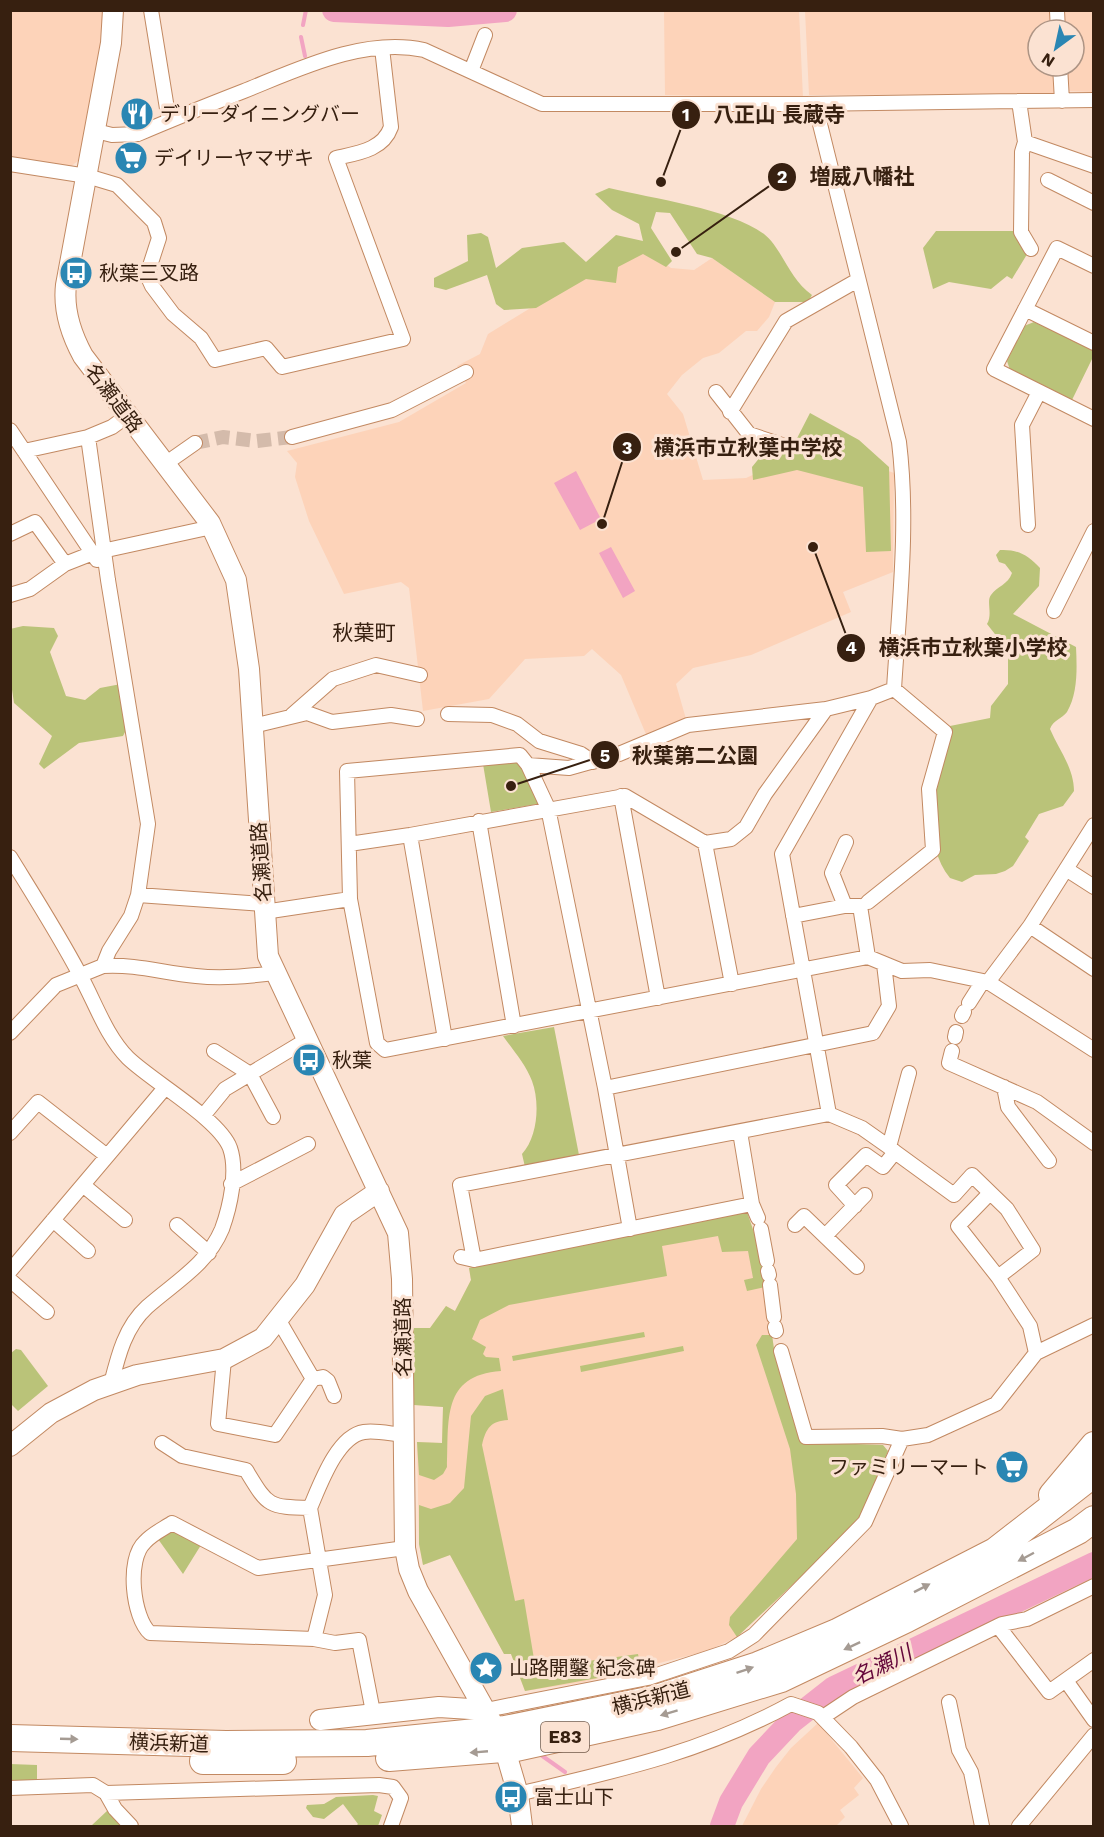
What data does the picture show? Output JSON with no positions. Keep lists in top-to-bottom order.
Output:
{
  "streets": {
    "highway": ["横浜新道", "E83"],
    "street": ["名瀬道路"]
  },
  "districts": ["秋葉町"],
  "water": ["名瀬川"],
  "places": {
    "restaurant": ["デリーダイニングバー"],
    "supermarket": ["デイリーヤマザキ", "ファミリーマート"],
    "other": [
      "八正山 長蔵寺",
      "増威八幡社",
      "横浜市立秋葉中学校",
      "横浜市立秋葉小学校",
      "秋葉第二公園"
    ],
    "bus stop": ["秋葉三叉路", "秋葉", "富士山下"],
    "place": ["山路開鑿 紀念碑"]
  },
  "north": "bottom left"
}
